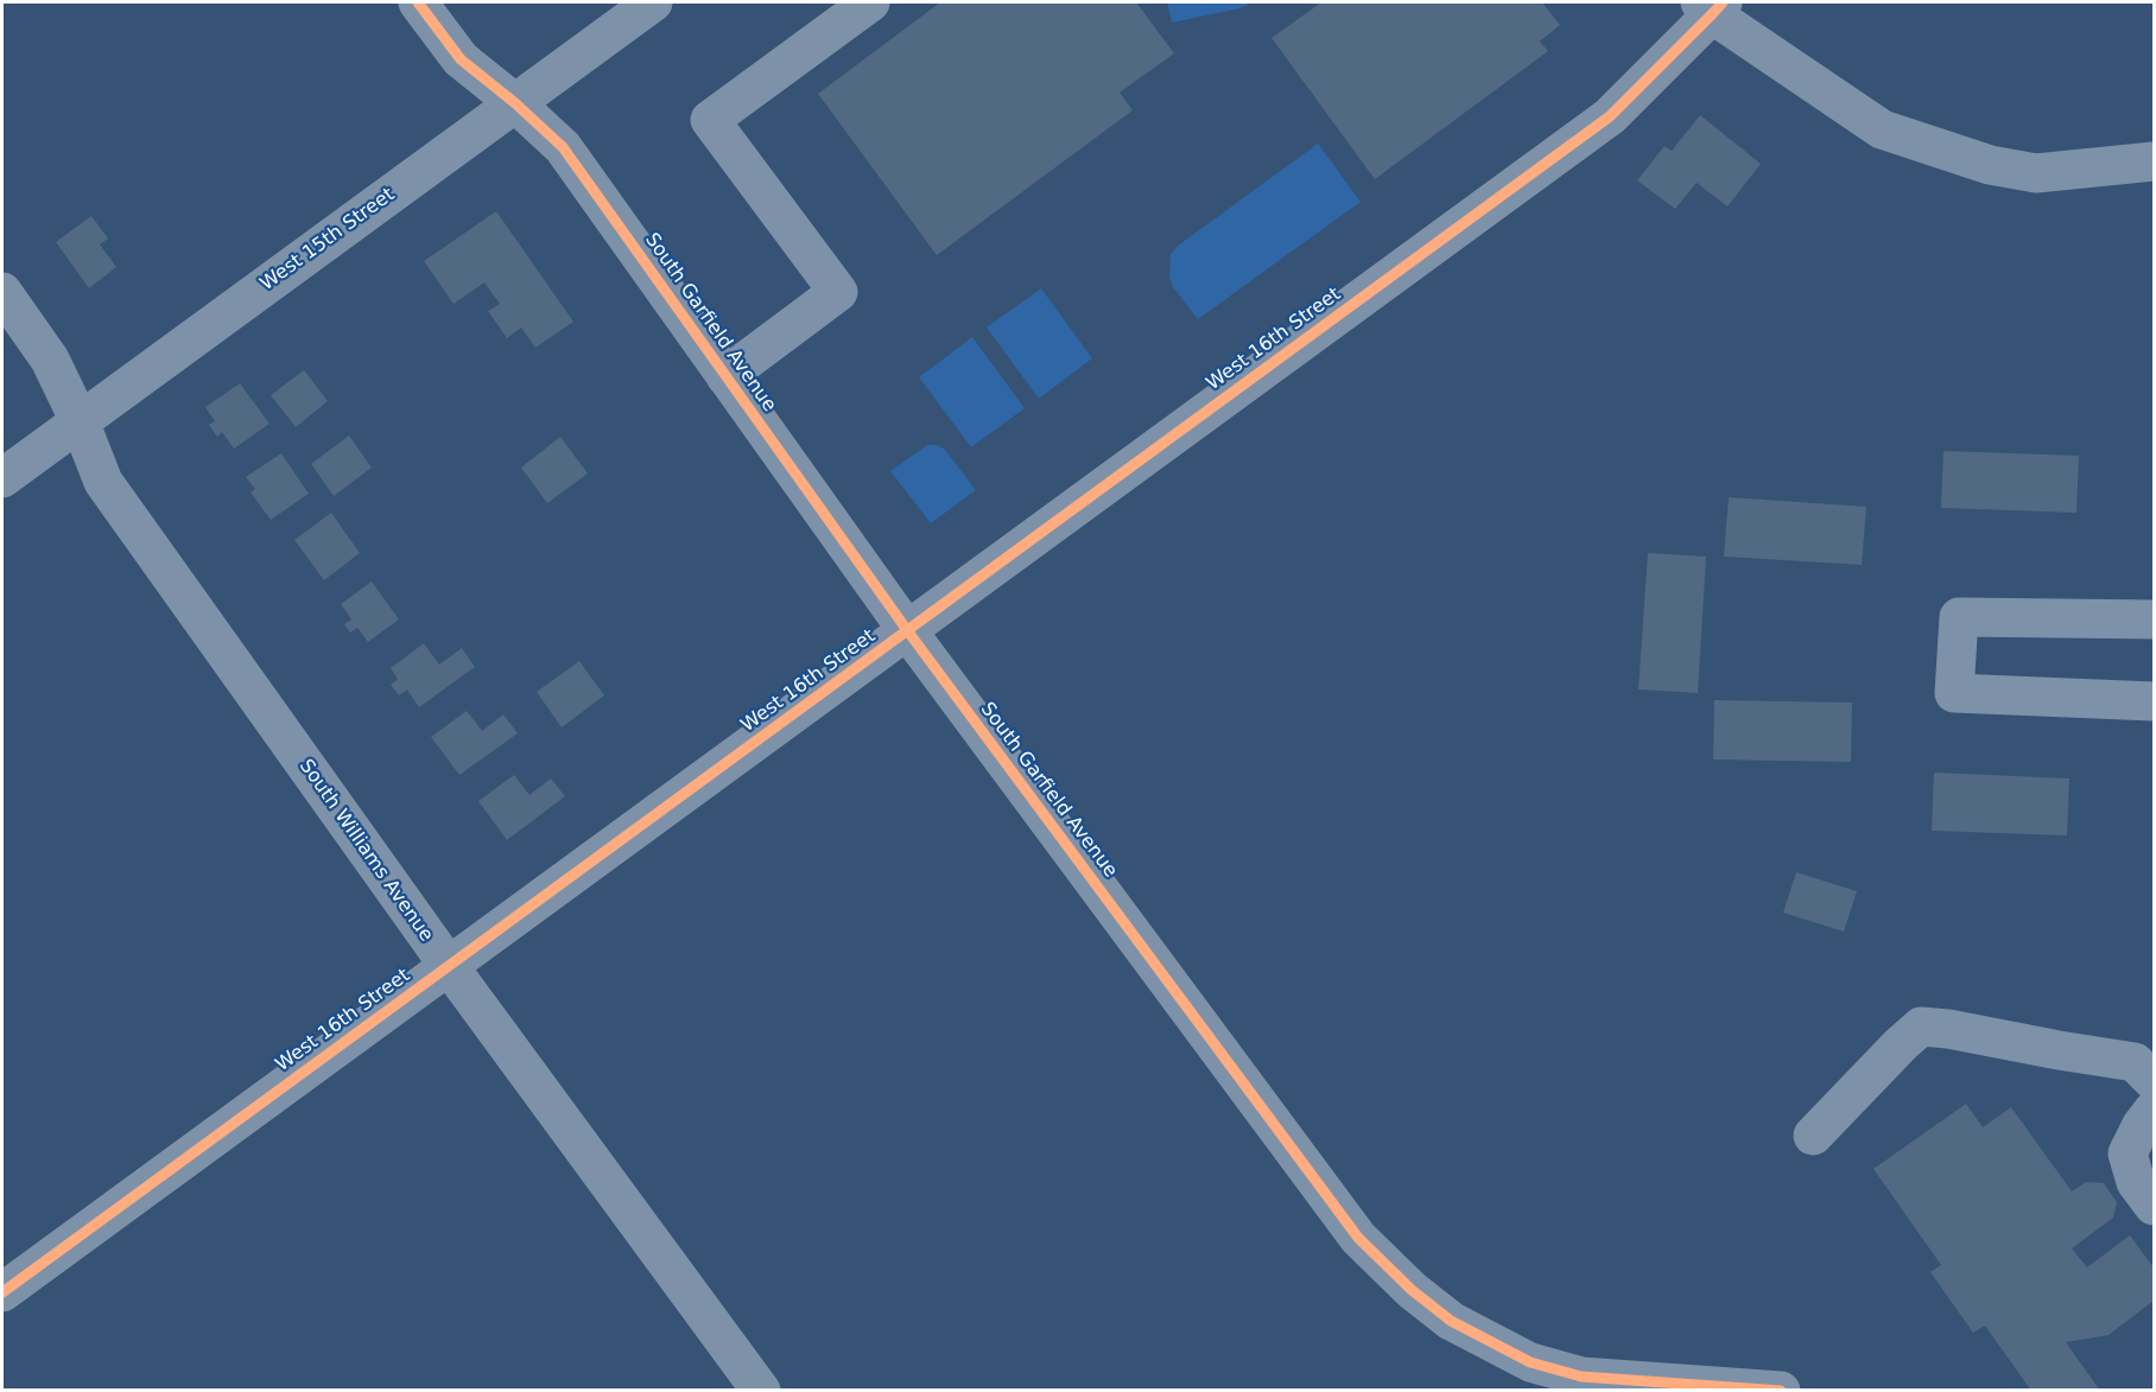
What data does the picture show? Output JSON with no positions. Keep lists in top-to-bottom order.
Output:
{
  "streets": {
    "street": [
      "West 15th Street",
      "South Garfield Avenue",
      "West 16th Street",
      "South Williams Avenue"
    ]
  },
  "crossings": [
    ["West 15th Street", "South Garfield Avenue"],
    ["West 15th Street", "South Williams Avenue"],
    ["South Garfield Avenue", "West 16th Street"],
    ["West 16th Street", "South Williams Avenue"]
  ]
}
